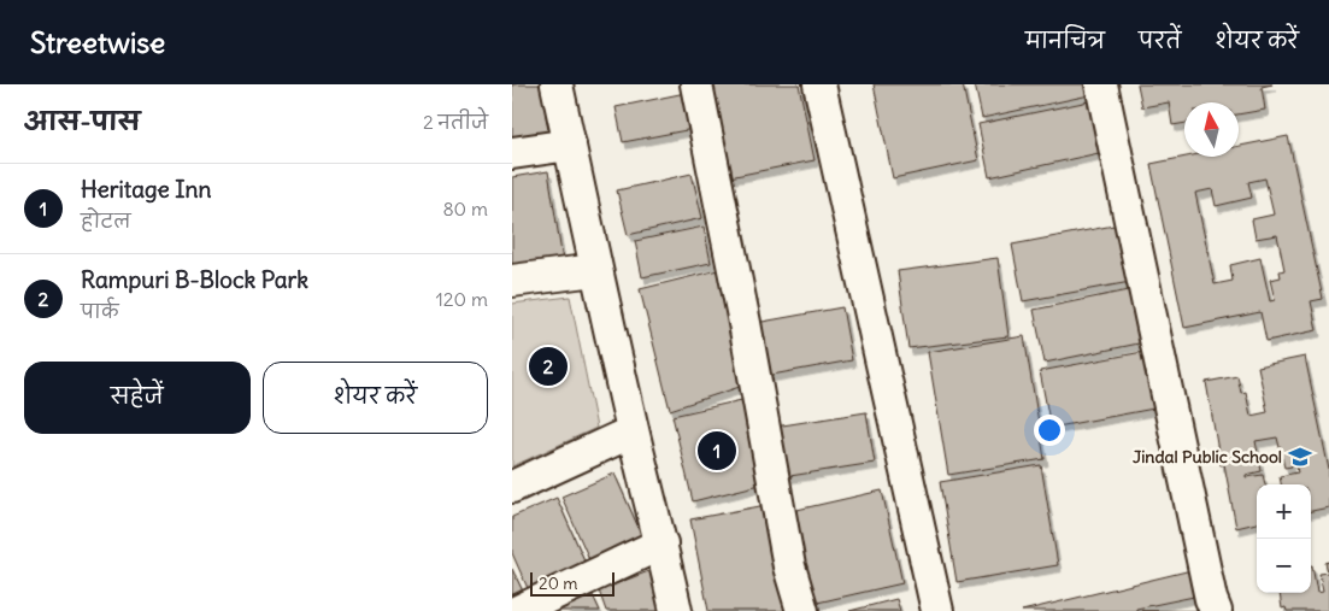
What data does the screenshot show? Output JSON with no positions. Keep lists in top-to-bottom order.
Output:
{
  "places": {
    "school or university": ["Jindal Public School"]
  },
  "scale_bar": "20 m",
  "north": "top",
  "page": {
    "header": "Streetwise",
    "nav": ["मानचित्र", "परतें", "शेयर करें"],
    "heading": ["आस-पास", "2 नतीजे"],
    "list": [
      {
        "mark": "1",
        "name": "Heritage Inn",
        "note": "होटल",
        "value": "80 m"
      },
      {
        "mark": "2",
        "name": "Rampuri B-Block Park",
        "note": "पार्क",
        "value": "120 m"
      }
    ],
    "buttons": ["सहेजें", "शेयर करें"],
    "pins": ["2", "1"],
    "map_buttons": ["+", "−"],
    "scale": "20 m"
  }
}
